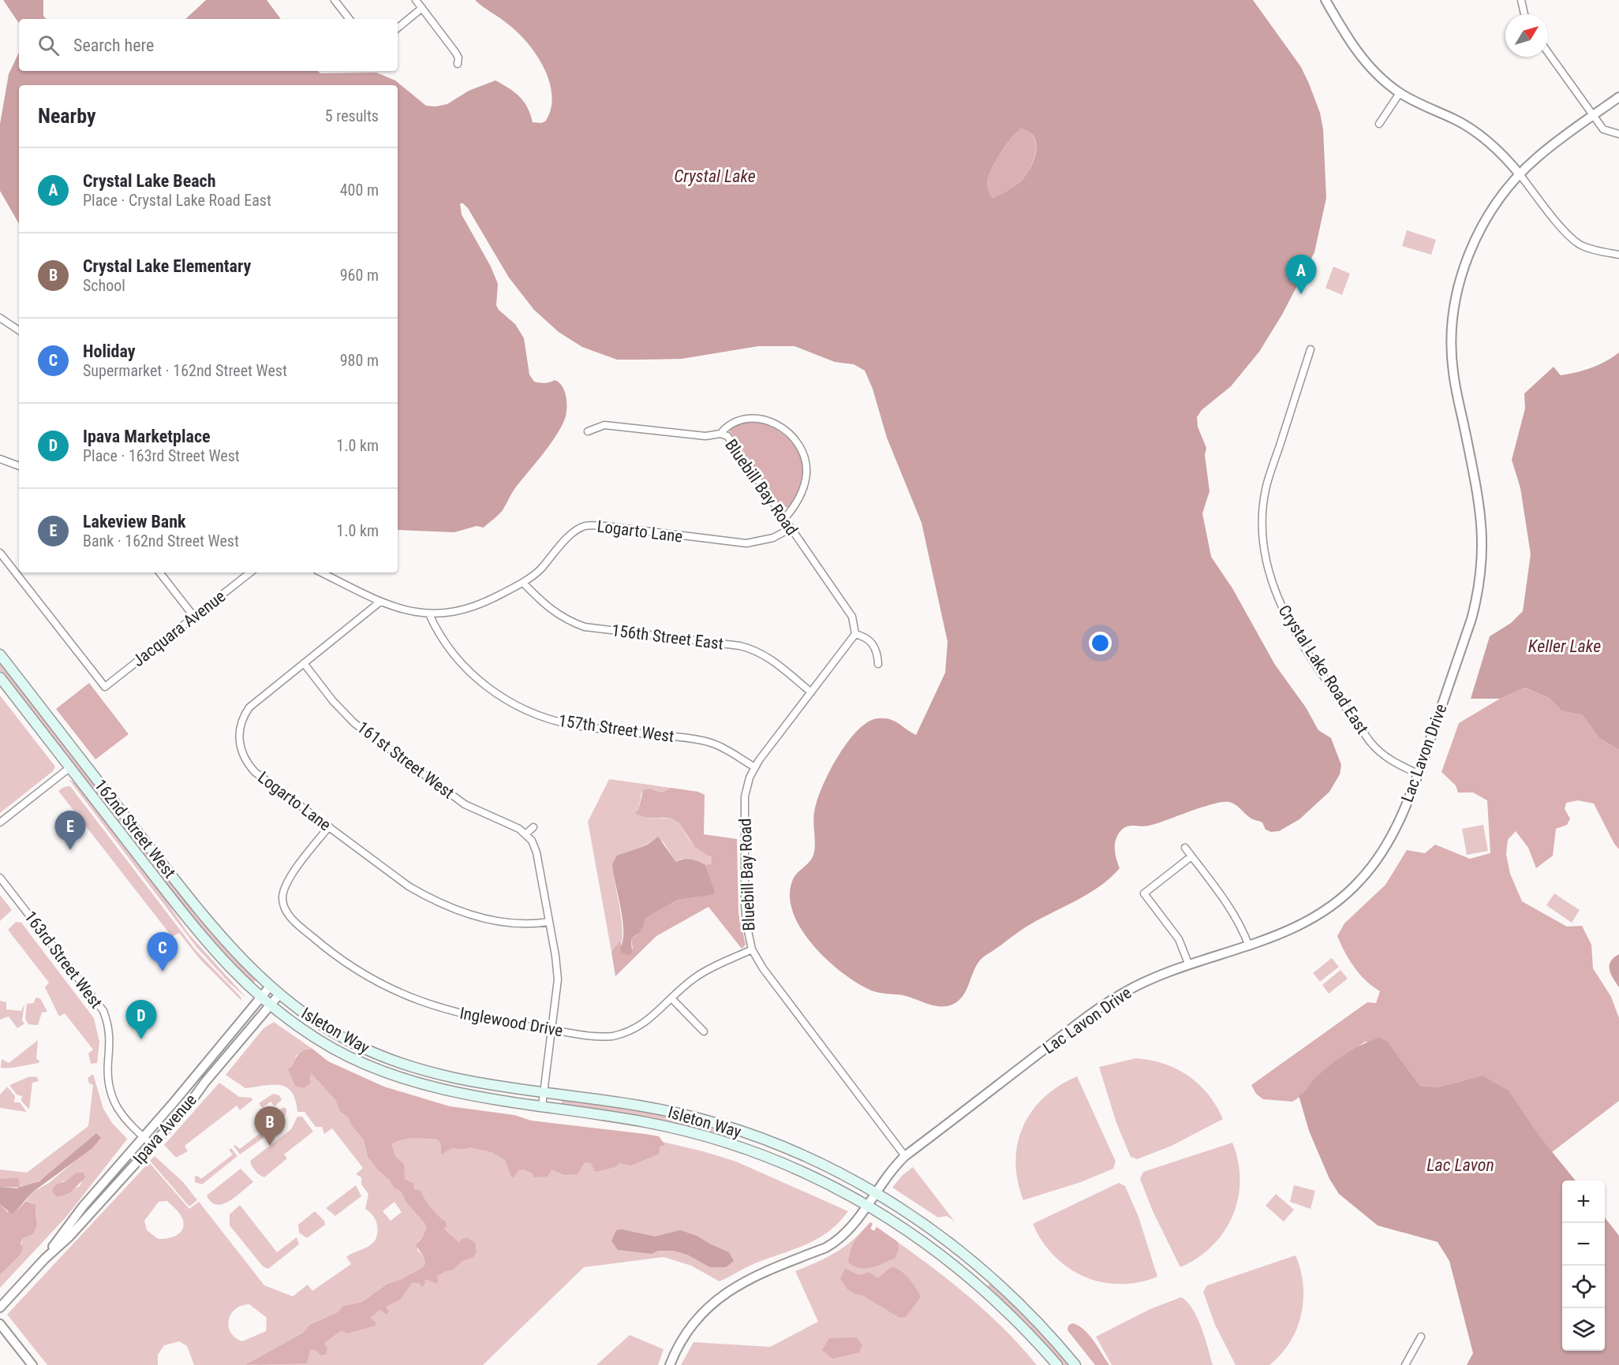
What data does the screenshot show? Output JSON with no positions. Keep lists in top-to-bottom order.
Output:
{
  "streets": {
    "main road": ["162nd Street West", "Isleton Way"],
    "street": [
      "Bluebill Bay Road",
      "Logarto Lane",
      "Jacquara Avenue",
      "156th Street East",
      "Crystal Lake Road East",
      "157th Street West",
      "Lac Lavon Drive",
      "161st Street West",
      "163rd Street West",
      "Inglewood Drive",
      "Ipava Avenue"
    ]
  },
  "crossings": [
    ["Bluebill Bay Road", "Logarto Lane"],
    ["Bluebill Bay Road", "156th Street East"],
    ["Bluebill Bay Road", "157th Street West"],
    ["Bluebill Bay Road", "Lac Lavon Drive"],
    ["Bluebill Bay Road", "Inglewood Drive"],
    ["Logarto Lane", "156th Street East"],
    ["Logarto Lane", "157th Street West"],
    ["Logarto Lane", "161st Street West"],
    ["Logarto Lane", "Inglewood Drive"],
    ["Crystal Lake Road East", "Lac Lavon Drive"],
    ["Lac Lavon Drive", "Isleton Way"],
    ["162nd Street West", "Isleton Way"],
    ["162nd Street West", "Ipava Avenue"],
    ["163rd Street West", "Ipava Avenue"],
    ["Isleton Way", "Ipava Avenue"]
  ],
  "water": ["Crystal Lake", "Keller Lake", "Lac Lavon"],
  "north": "top right",
  "page": {
    "search": "Search here",
    "heading": ["Nearby", "5 results"],
    "list": [
      {
        "mark": "A",
        "name": "Crystal Lake Beach",
        "note": "Place · Crystal Lake Road East",
        "value": "400 m"
      },
      {
        "mark": "B",
        "name": "Crystal Lake Elementary",
        "note": "School",
        "value": "960 m"
      },
      {
        "mark": "C",
        "name": "Holiday",
        "note": "Supermarket · 162nd Street West",
        "value": "980 m"
      },
      {
        "mark": "D",
        "name": "Ipava Marketplace",
        "note": "Place · 163rd Street West",
        "value": "1.0 km"
      },
      {
        "mark": "E",
        "name": "Lakeview Bank",
        "note": "Bank · 162nd Street West",
        "value": "1.0 km"
      }
    ],
    "pins": [
      "A",
      "E",
      "C",
      "D",
      "B"
    ],
    "map_buttons": ["+", "−"]
  }
}
